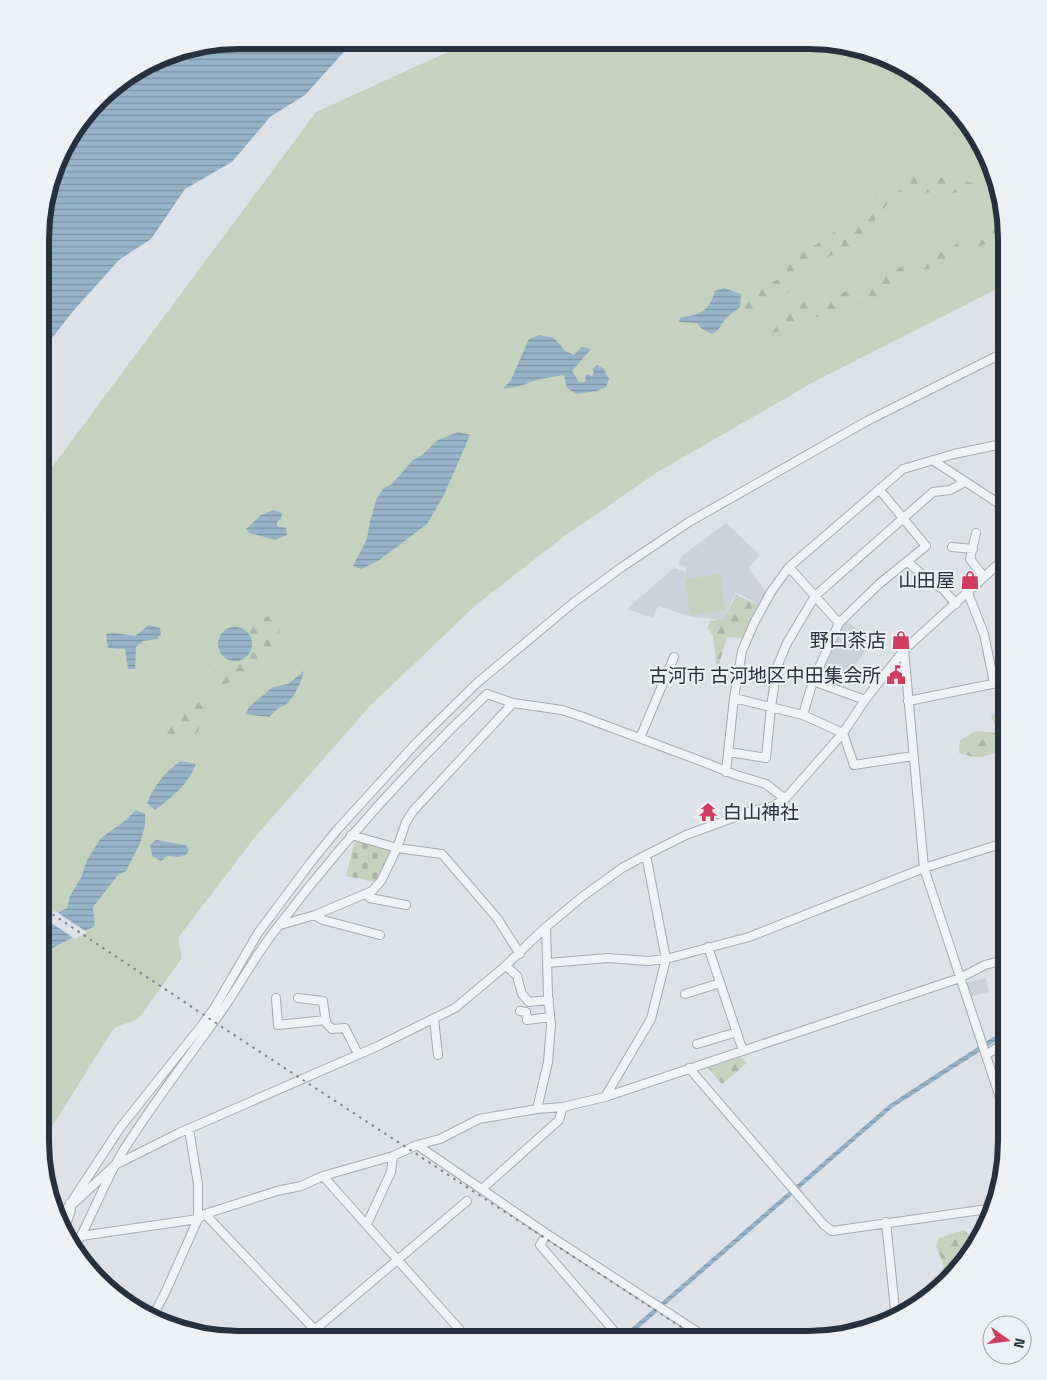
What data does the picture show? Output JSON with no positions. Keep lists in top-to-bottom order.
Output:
{
  "places": {
    "shop": ["山田屋", "野口茶店"],
    "public building": ["古河市 古河地区中田集会所"],
    "temple": ["白山神社"]
  },
  "north": "right"
}
